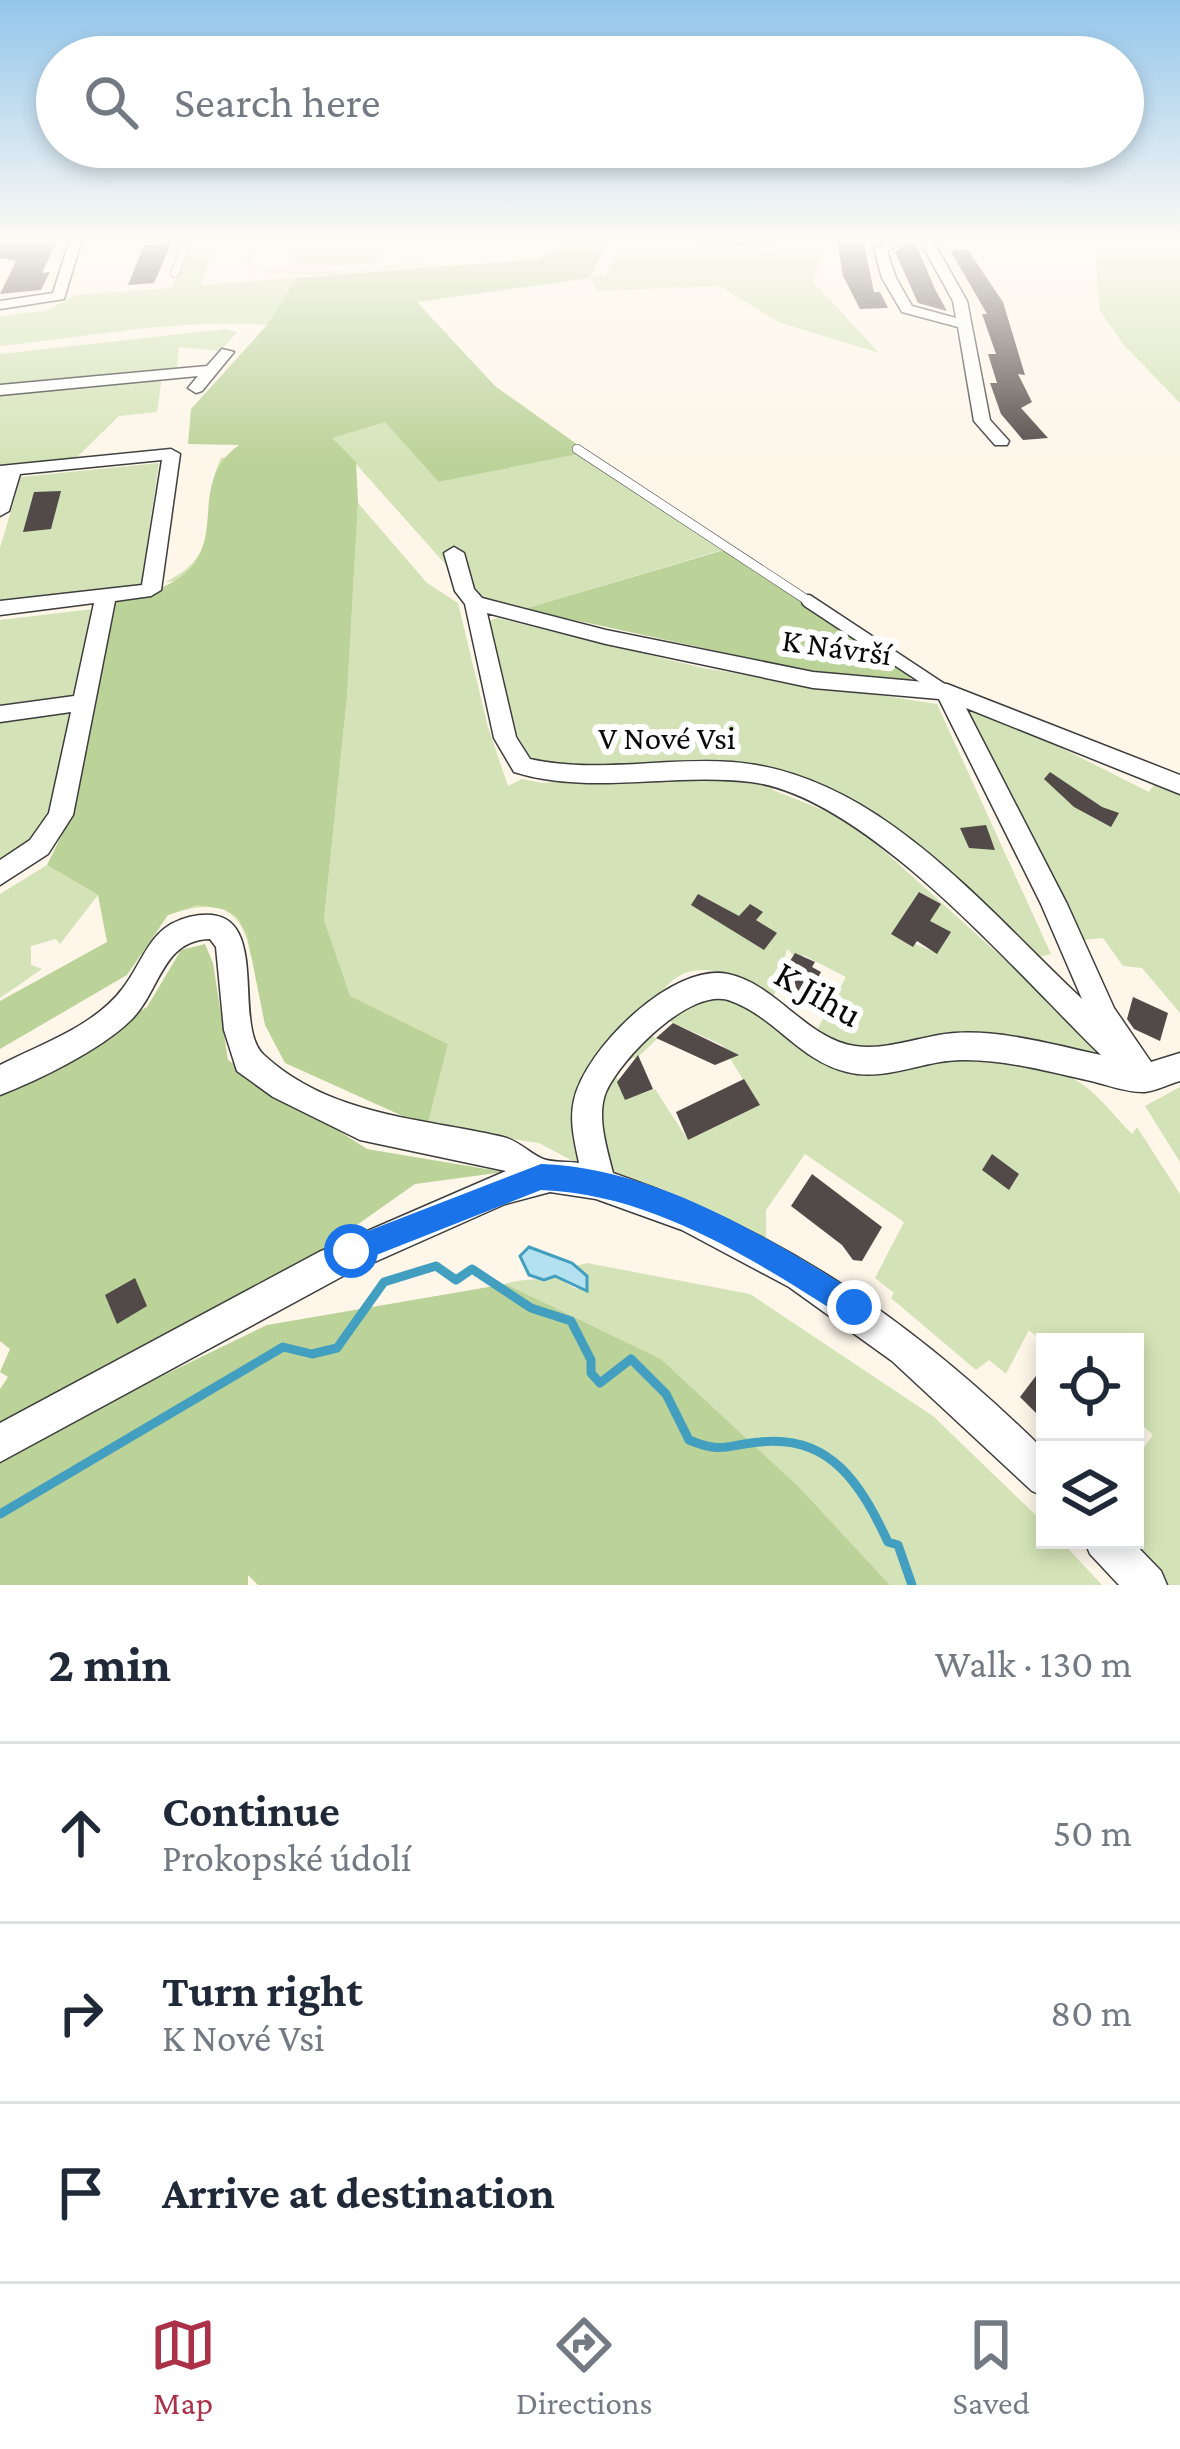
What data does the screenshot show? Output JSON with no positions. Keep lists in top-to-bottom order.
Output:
{
  "streets": {
    "street": ["K Návrší", "V Nové Vsi", "K Jihu"]
  },
  "crossings": [
    ["K Návrší", "V Nové Vsi"],
    ["V Nové Vsi", "K Jihu"]
  ],
  "page": {
    "search": "Search here",
    "heading": ["2 min", "Walk · 130 m"],
    "list": [
      ["Continue", "Prokopské údolí", "50 m"],
      ["Turn right", "K Nové Vsi", "80 m"],
      "Arrive at destination"
    ],
    "nav": ["Map", "Directions", "Saved"]
  }
}
